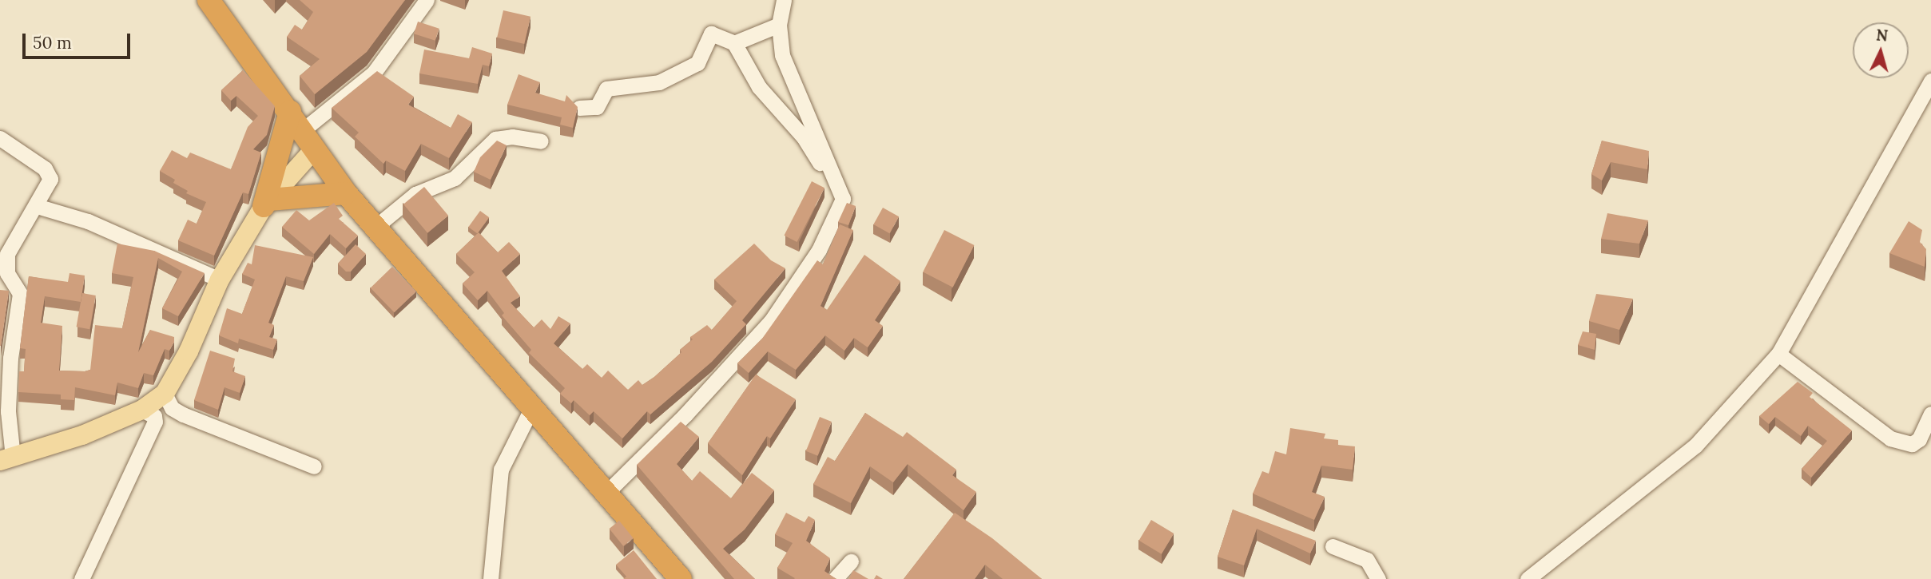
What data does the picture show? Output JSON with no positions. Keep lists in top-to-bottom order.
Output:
{
  "scale_bar": "50 m",
  "north": "top"
}
